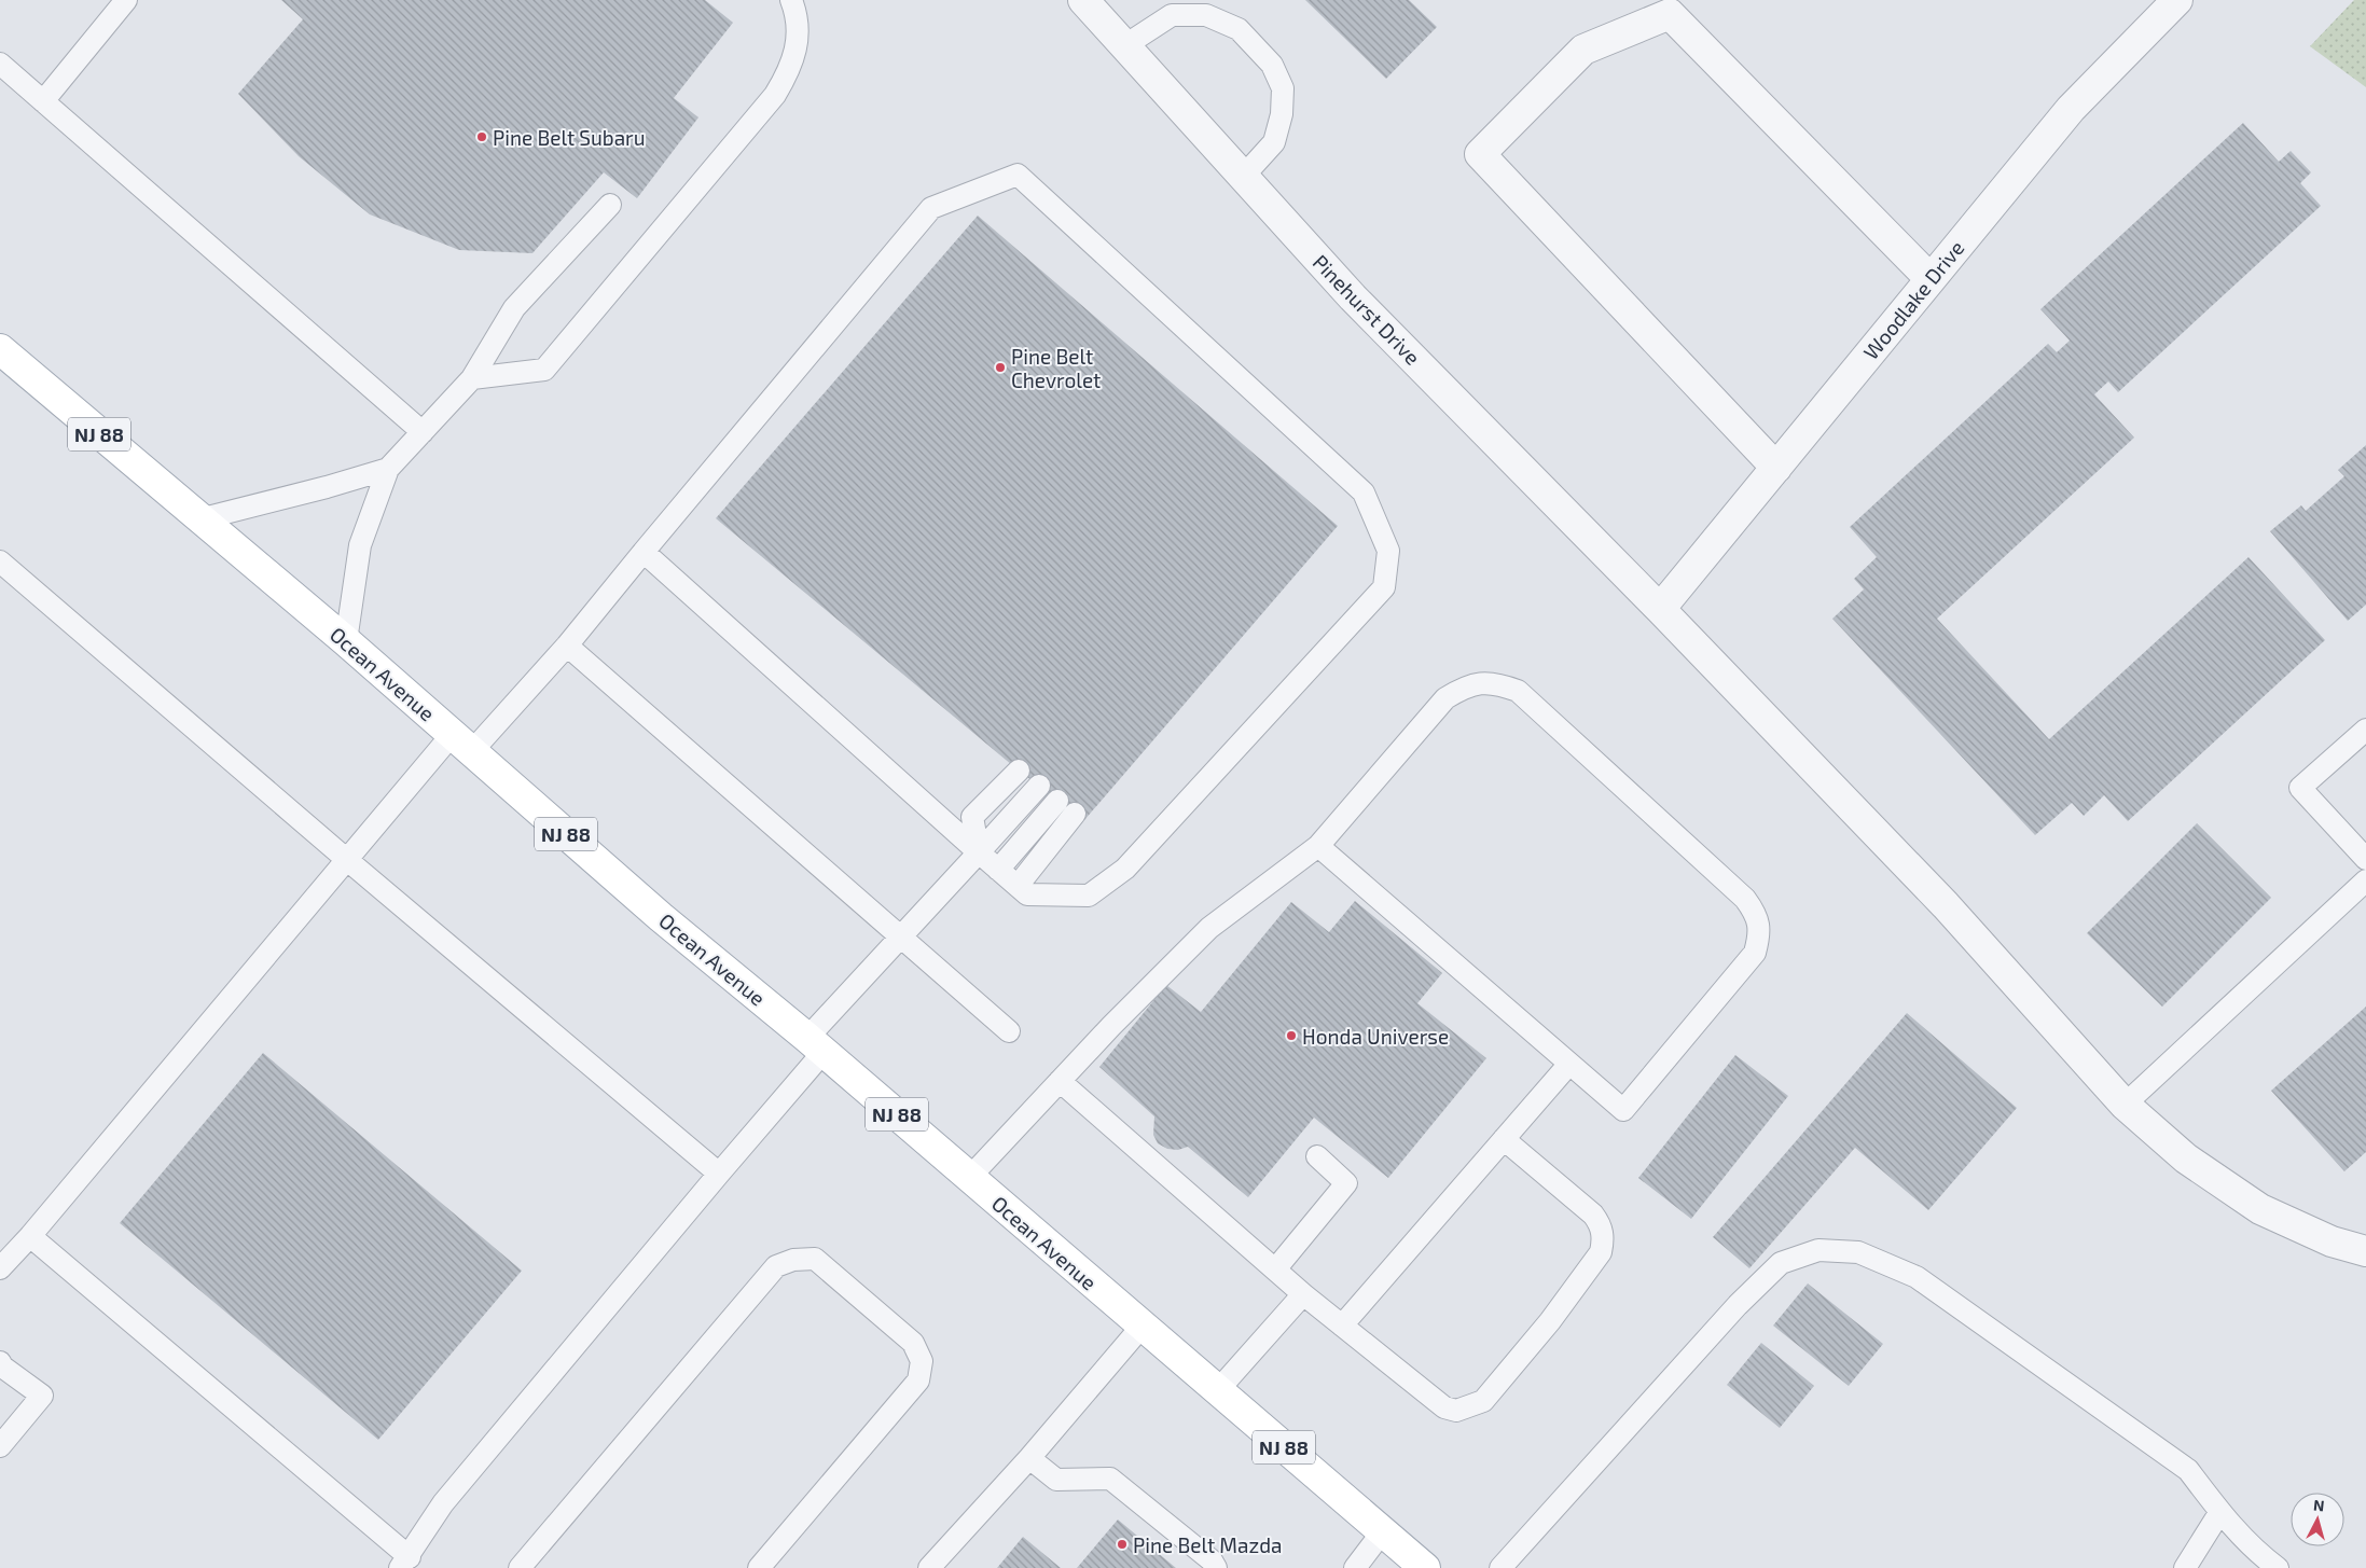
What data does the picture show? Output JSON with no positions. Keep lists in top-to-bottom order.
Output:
{
  "streets": {
    "main road": ["NJ 88", "Ocean Avenue"],
    "street": ["Woodlake Drive", "Pinehurst Drive"]
  },
  "crossings": [
    ["Woodlake Drive", "Pinehurst Drive"]
  ],
  "places": [
    "Pine Belt Subaru",
    "Pine Belt Chevrolet",
    "Honda Universe",
    "Pine Belt Mazda"
  ],
  "north": "top"
}
